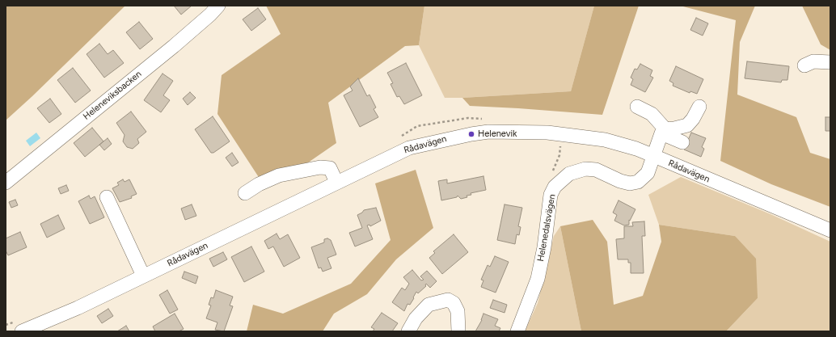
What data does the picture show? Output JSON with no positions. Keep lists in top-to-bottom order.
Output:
{
  "streets": {
    "street": ["Heleneviksbacken", "Rådavägen", "Helenedalsvägen"]
  },
  "crossings": [
    ["Rådavägen", "Helenedalsvägen"]
  ],
  "places": ["Helenevik"]
}
